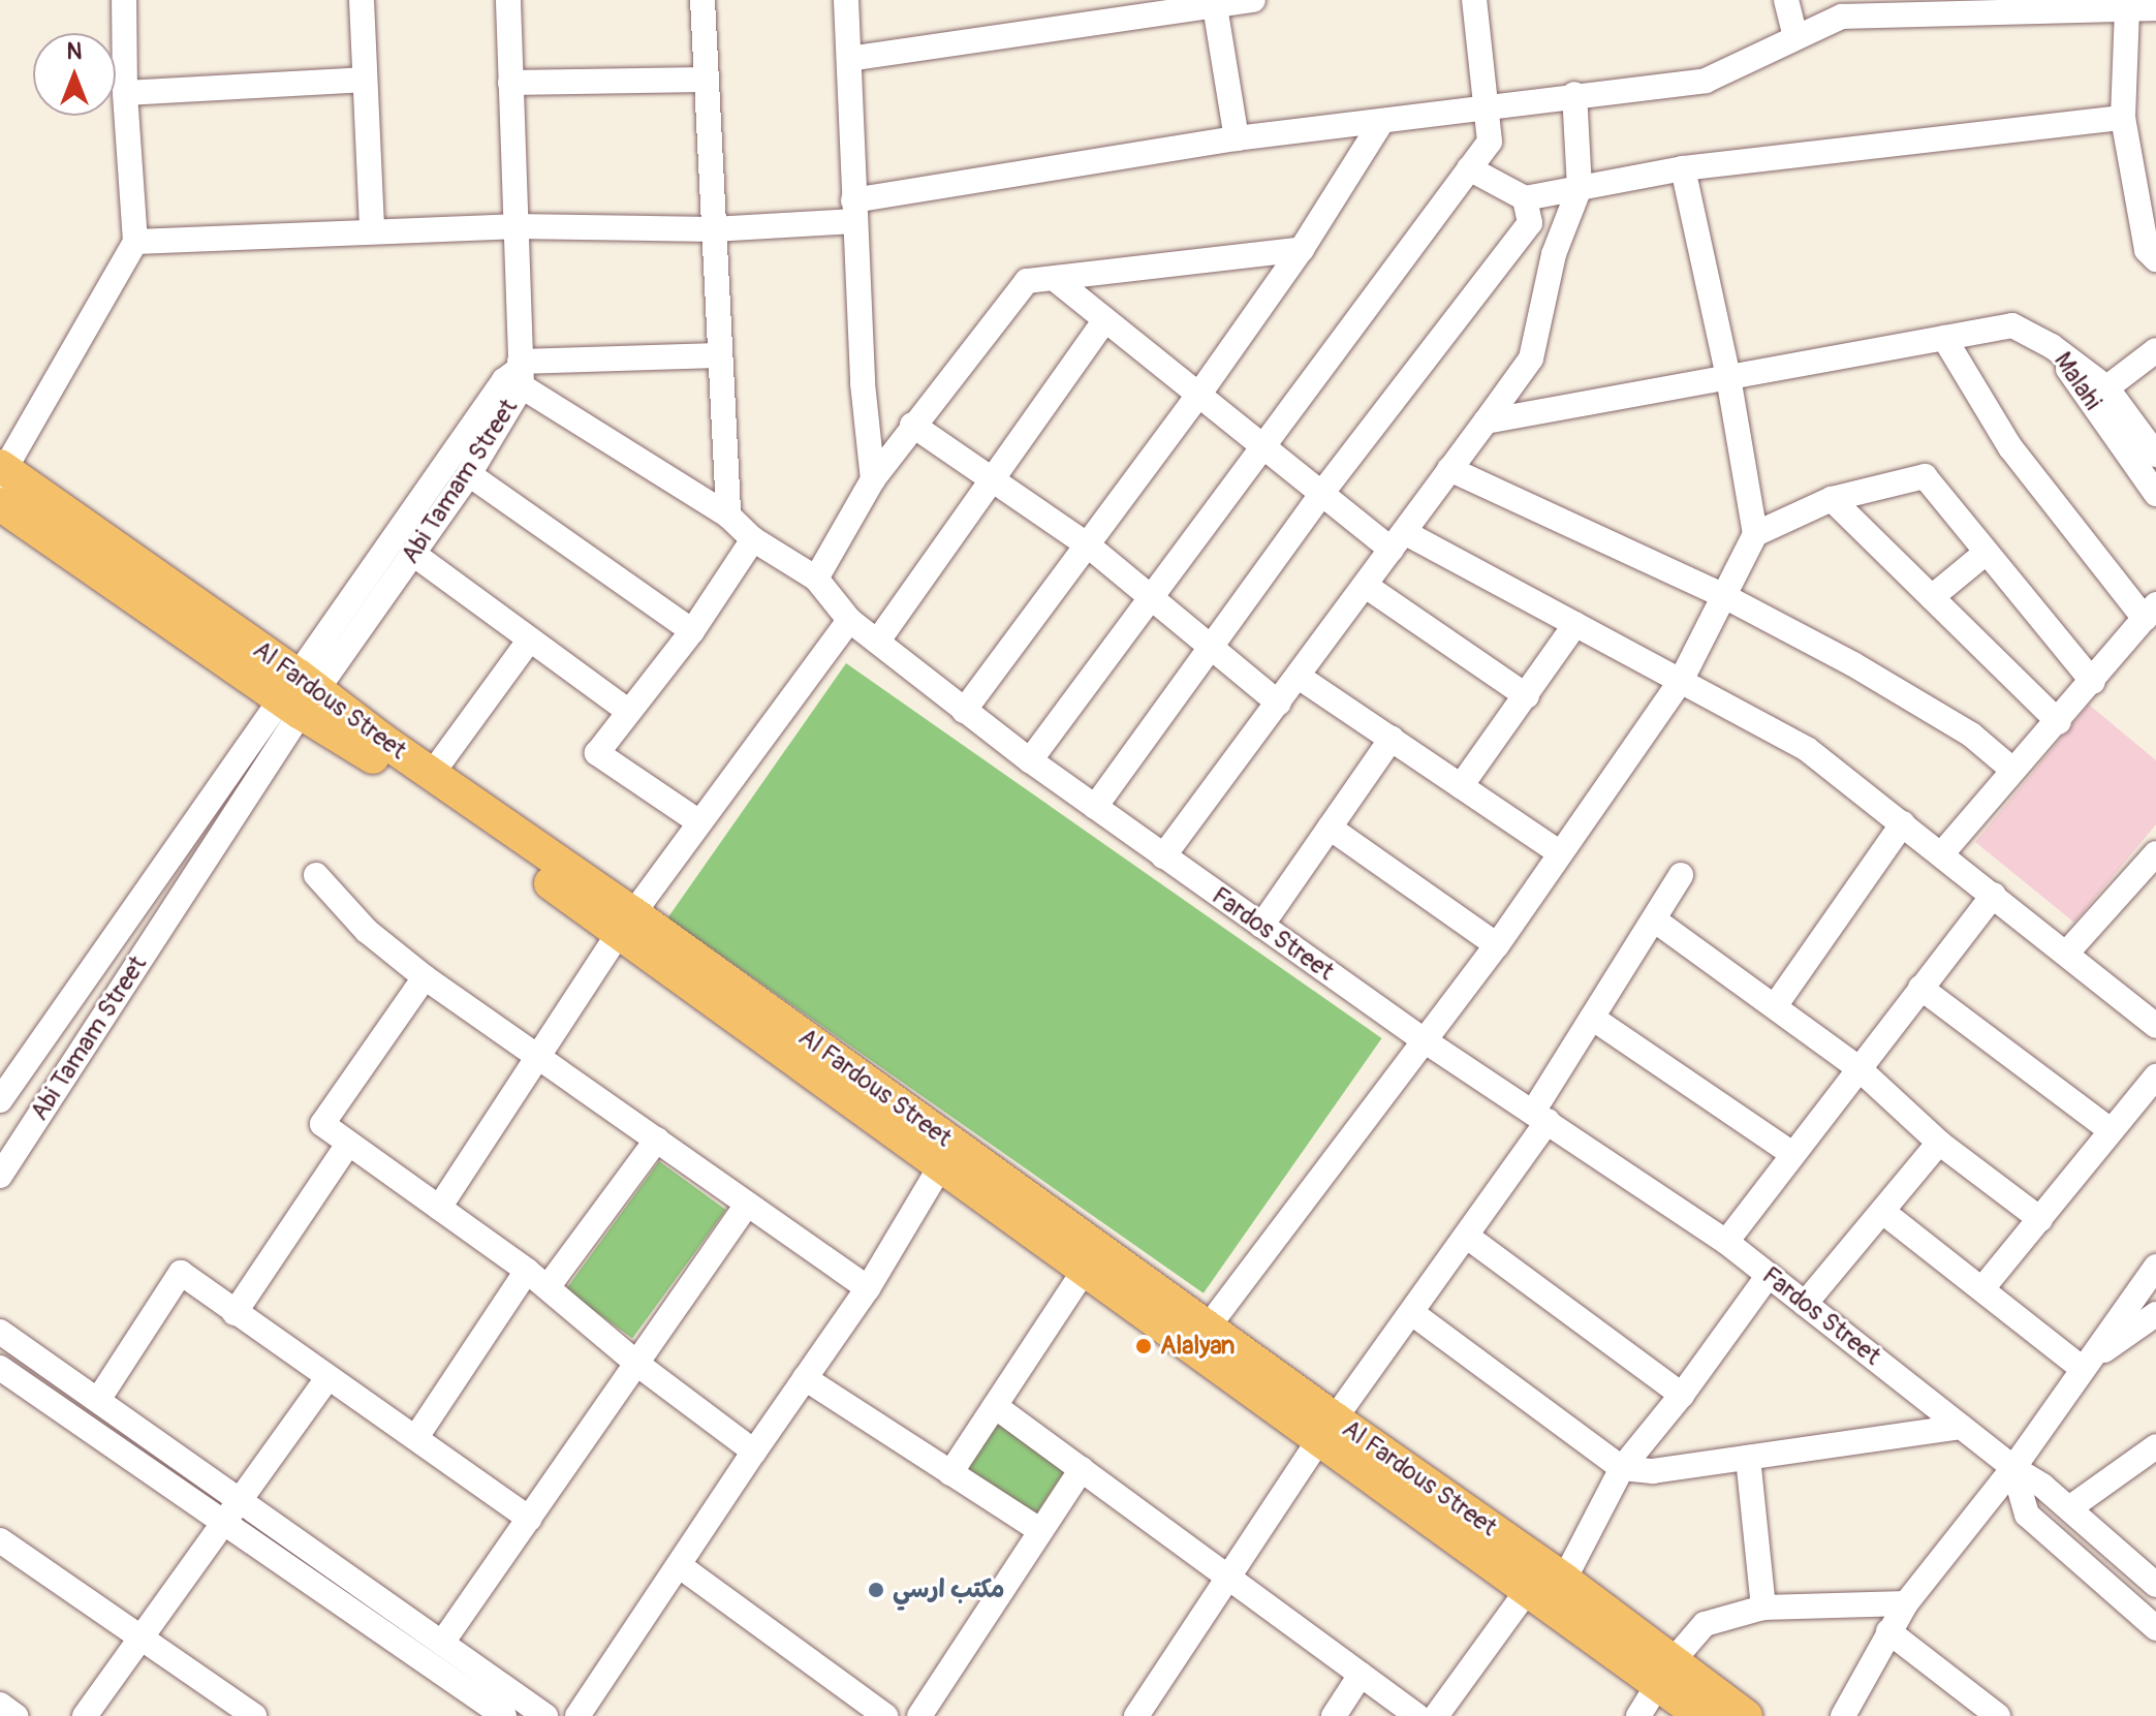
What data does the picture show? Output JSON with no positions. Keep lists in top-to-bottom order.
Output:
{
  "streets": {
    "main road": ["Al Fardous Street"],
    "street": ["Malahi", "Abi Tamam Street", "Fardos Street"]
  },
  "crossings": [
    ["Abi Tamam Street", "Al Fardous Street"],
    ["Abi Tamam Street", "Fardos Street"]
  ],
  "places": ["Alalyan", "مكتب ارسي"],
  "north": "top"
}
